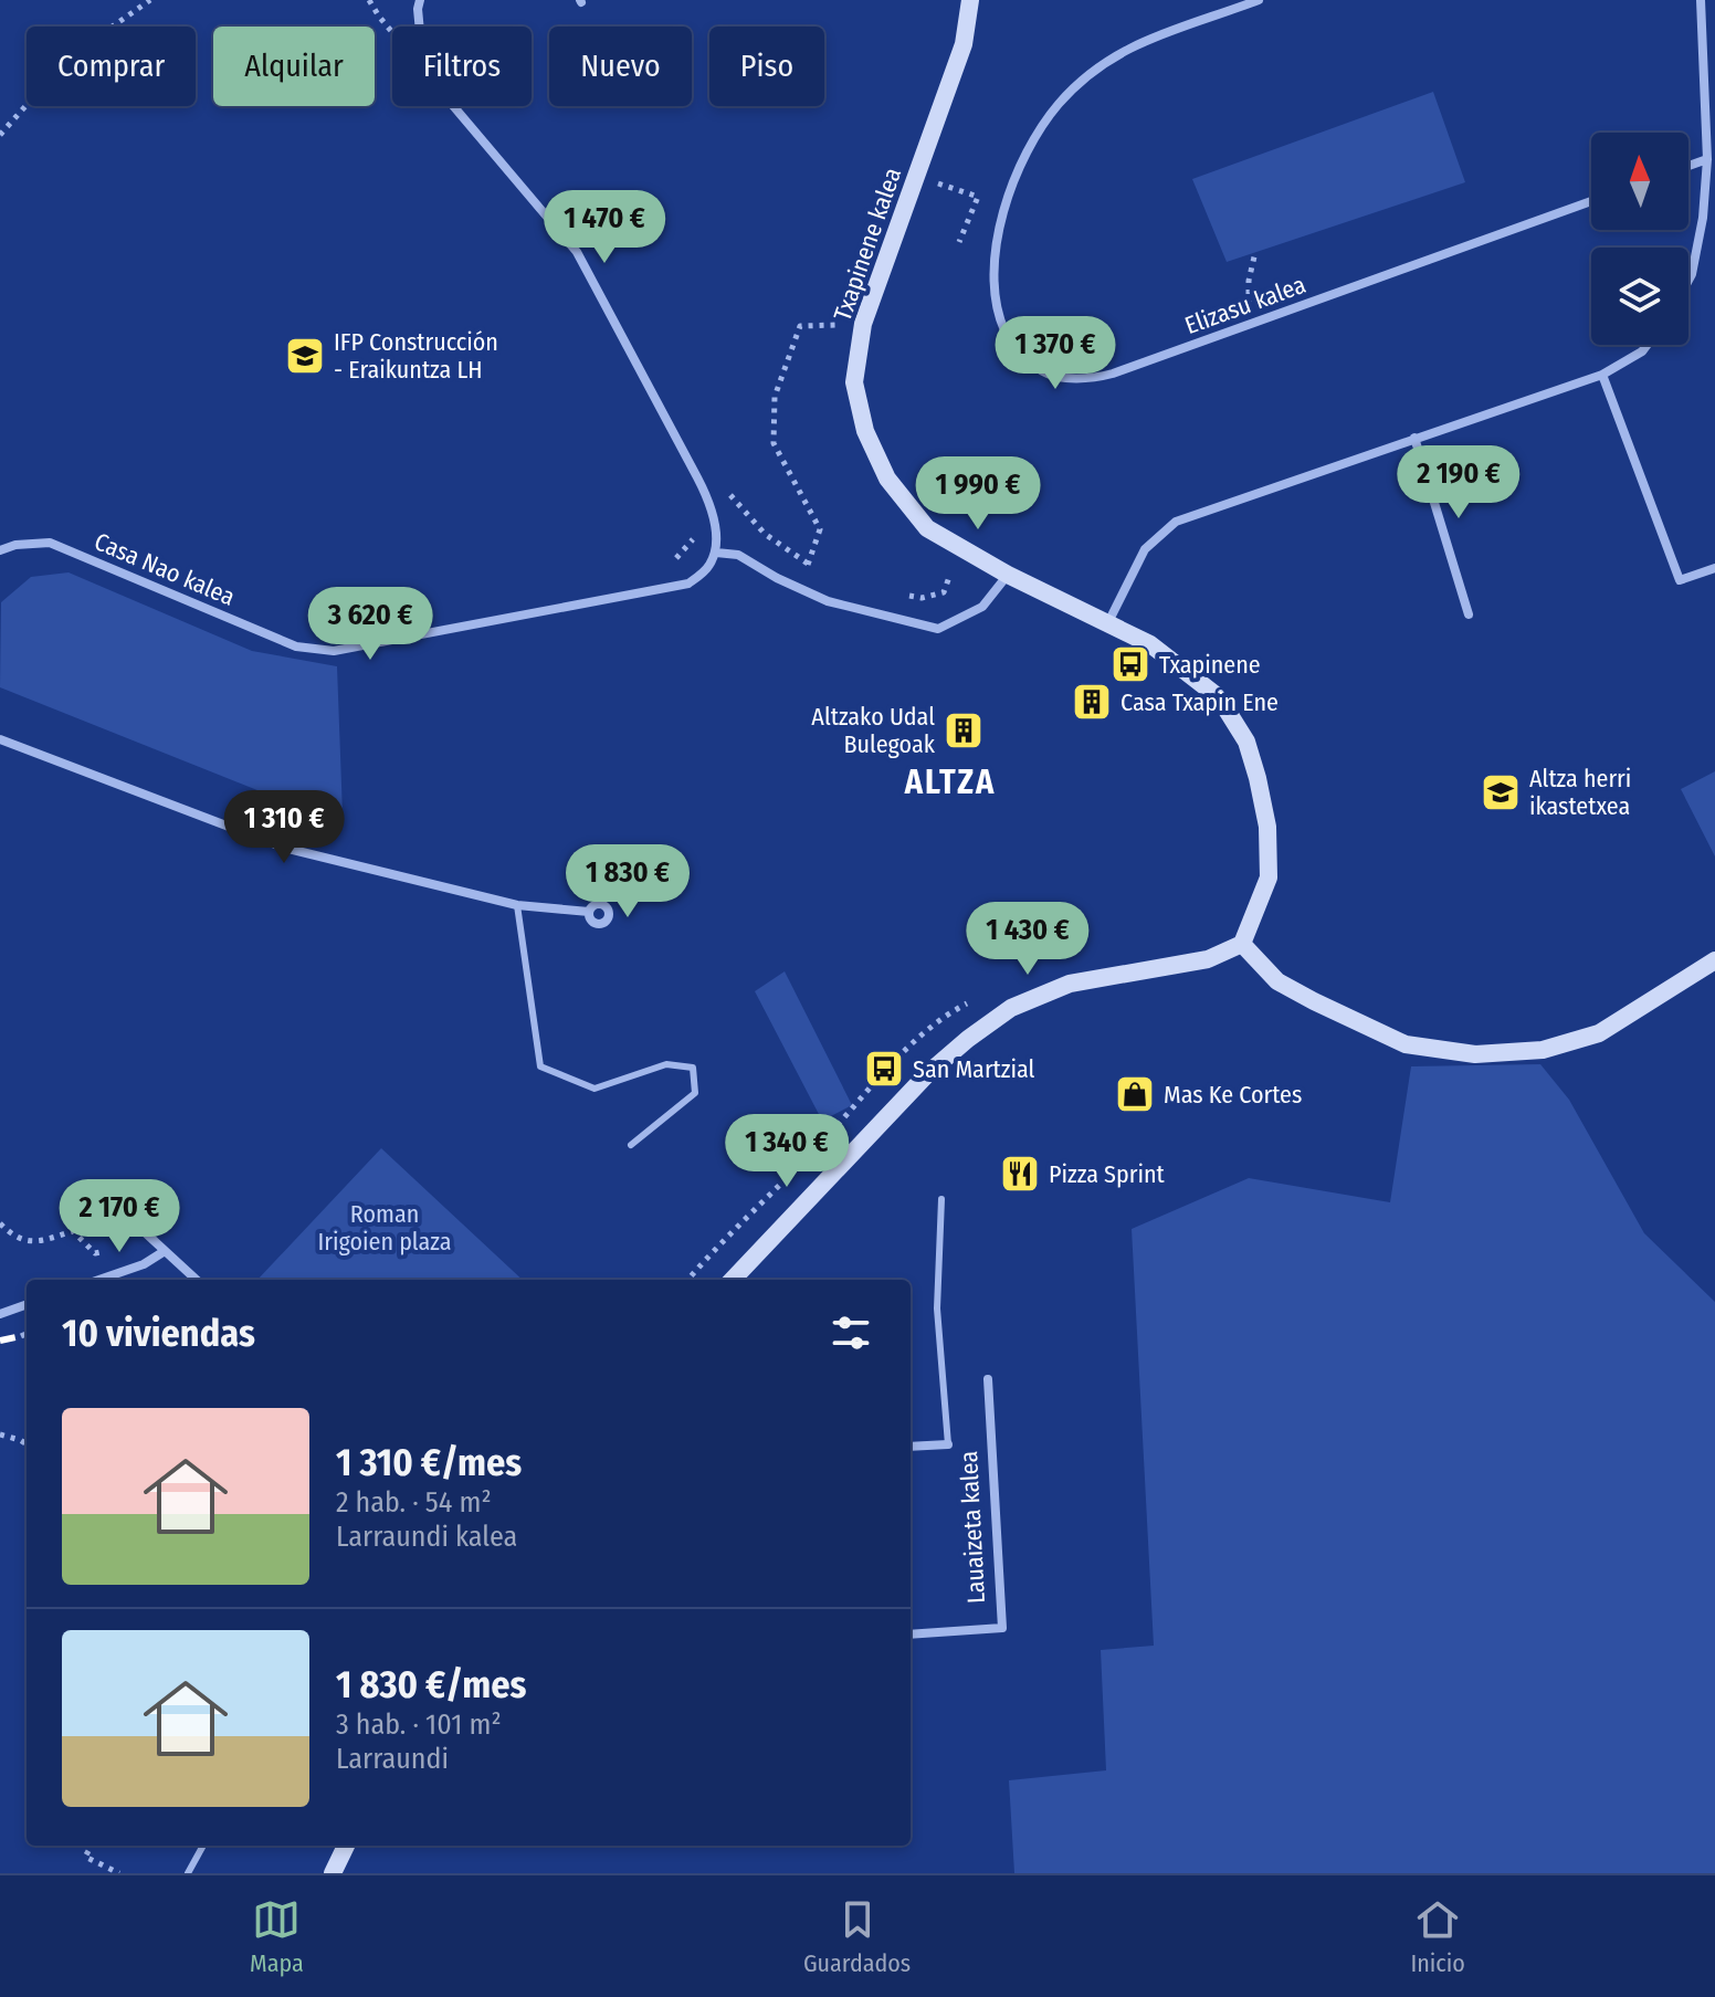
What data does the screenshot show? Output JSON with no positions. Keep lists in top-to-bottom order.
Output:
{
  "streets": {
    "street": [
      "Txapinene kalea",
      "Elizasu kalea",
      "Casa Nao kalea",
      "Lauaizeta kalea"
    ]
  },
  "districts": ["ALTZA"],
  "parks": ["Roman Irigoien plaza"],
  "places": {
    "school or university": ["IFP Construcción - Eraikuntza LH", "Altza herri ikastetxea"],
    "bus stop": ["Txapinene", "San Martzial"],
    "building": ["Casa Txapin Ene", "Altzako Udal Bulegoak"],
    "shop": ["Mas Ke Cortes"],
    "restaurant": ["Pizza Sprint"]
  },
  "north": "top",
  "page": {
    "chip": [
      "Comprar",
      "Alquilar",
      "Filtros",
      "Nuevo",
      "Piso"
    ],
    "price": [
      "1 470 €",
      "1 370 €",
      "2 190 €",
      "1 990 €",
      "3 620 €",
      "1 310 €",
      "1 830 €",
      "1 430 €",
      "1 340 €",
      "2 170 €"
    ],
    "heading": "10 viviendas",
    "list": [
      {
        "name": "1 310 €/mes",
        "note": "2 hab. · 54 m² · Larraundi kalea"
      },
      {
        "name": "1 830 €/mes",
        "note": "3 hab. · 101 m² · Larraundi"
      }
    ],
    "tabs": ["Mapa", "Guardados", "Inicio"]
  }
}
